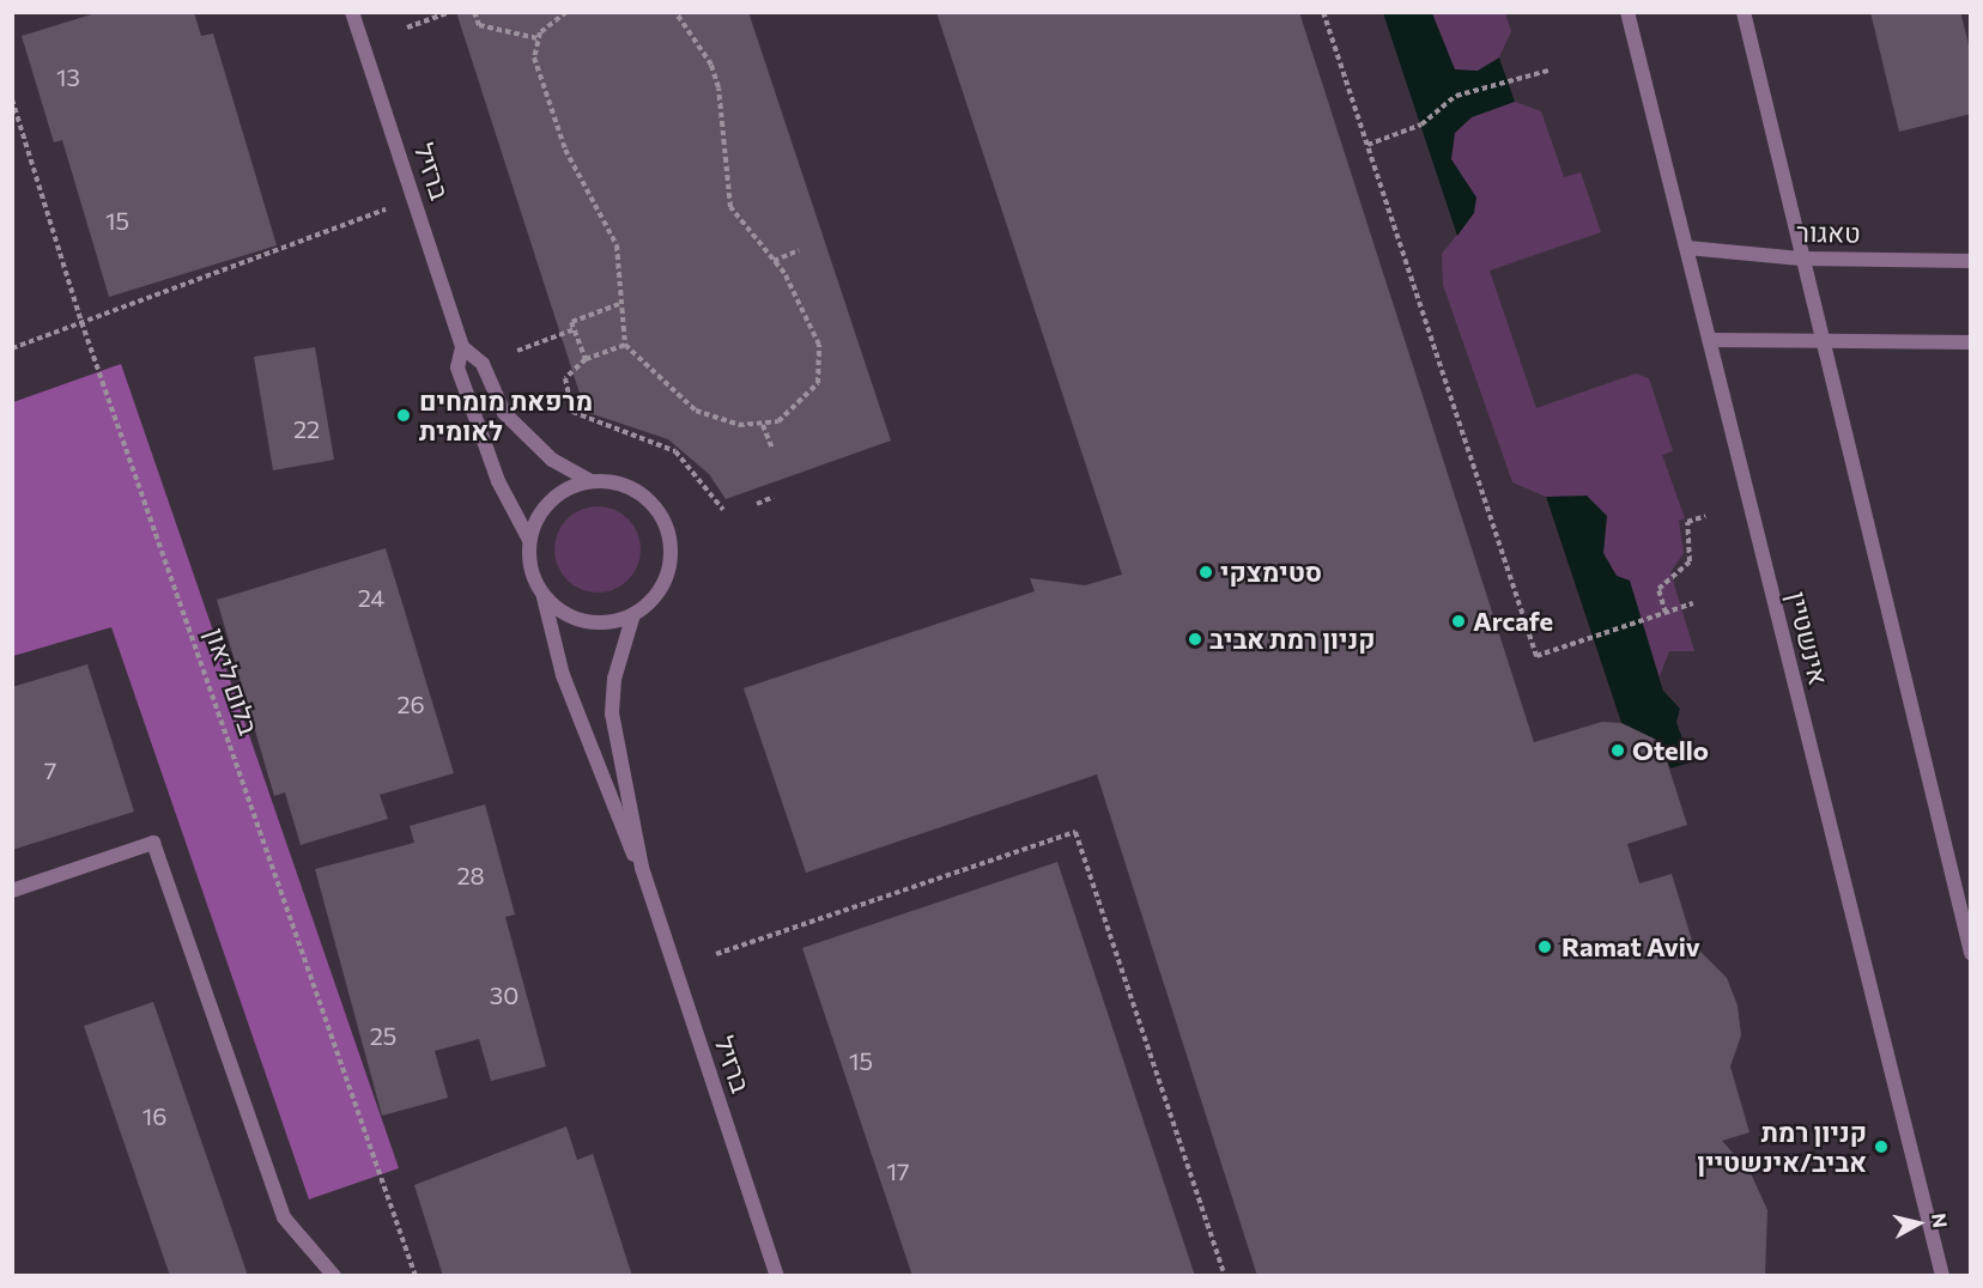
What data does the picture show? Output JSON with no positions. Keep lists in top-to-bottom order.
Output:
{
  "streets": {
    "street": ["ברזיל", "טאגור", "אינשטיין"],
    "path": ["בלום ליאון"]
  },
  "crossings": [
    ["טאגור", "אינשטיין"]
  ],
  "places": [
    "מרפאת מומחים לאומית",
    "סטימצקי",
    "Arcafe",
    "קניון רמת אביב",
    "Otello",
    "Ramat Aviv",
    "קניון רמת אביב/אינשטיין"
  ],
  "house_numbers": [
    "13",
    "15",
    "22",
    "24",
    "26",
    "7",
    "28",
    "30",
    "25",
    "15",
    "16",
    "17"
  ],
  "north": "right"
}
